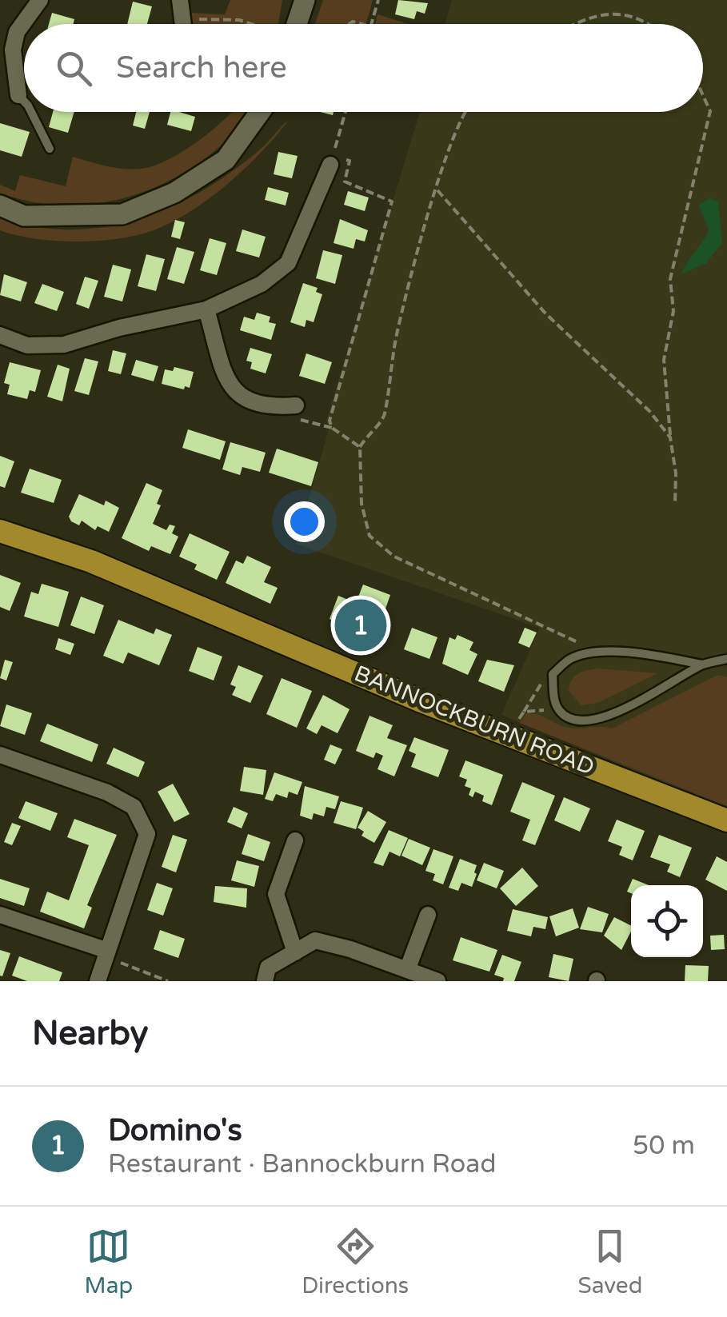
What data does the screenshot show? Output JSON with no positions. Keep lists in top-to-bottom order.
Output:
{
  "streets": {
    "main road": ["BANNOCKBURN ROAD"]
  },
  "page": {
    "search": "Search here",
    "pins": "1",
    "heading": "Nearby",
    "list": [
      {
        "mark": "1",
        "name": "Domino's",
        "note": "Restaurant · Bannockburn Road",
        "value": "50 m"
      }
    ],
    "nav": ["Map", "Directions", "Saved"]
  }
}
